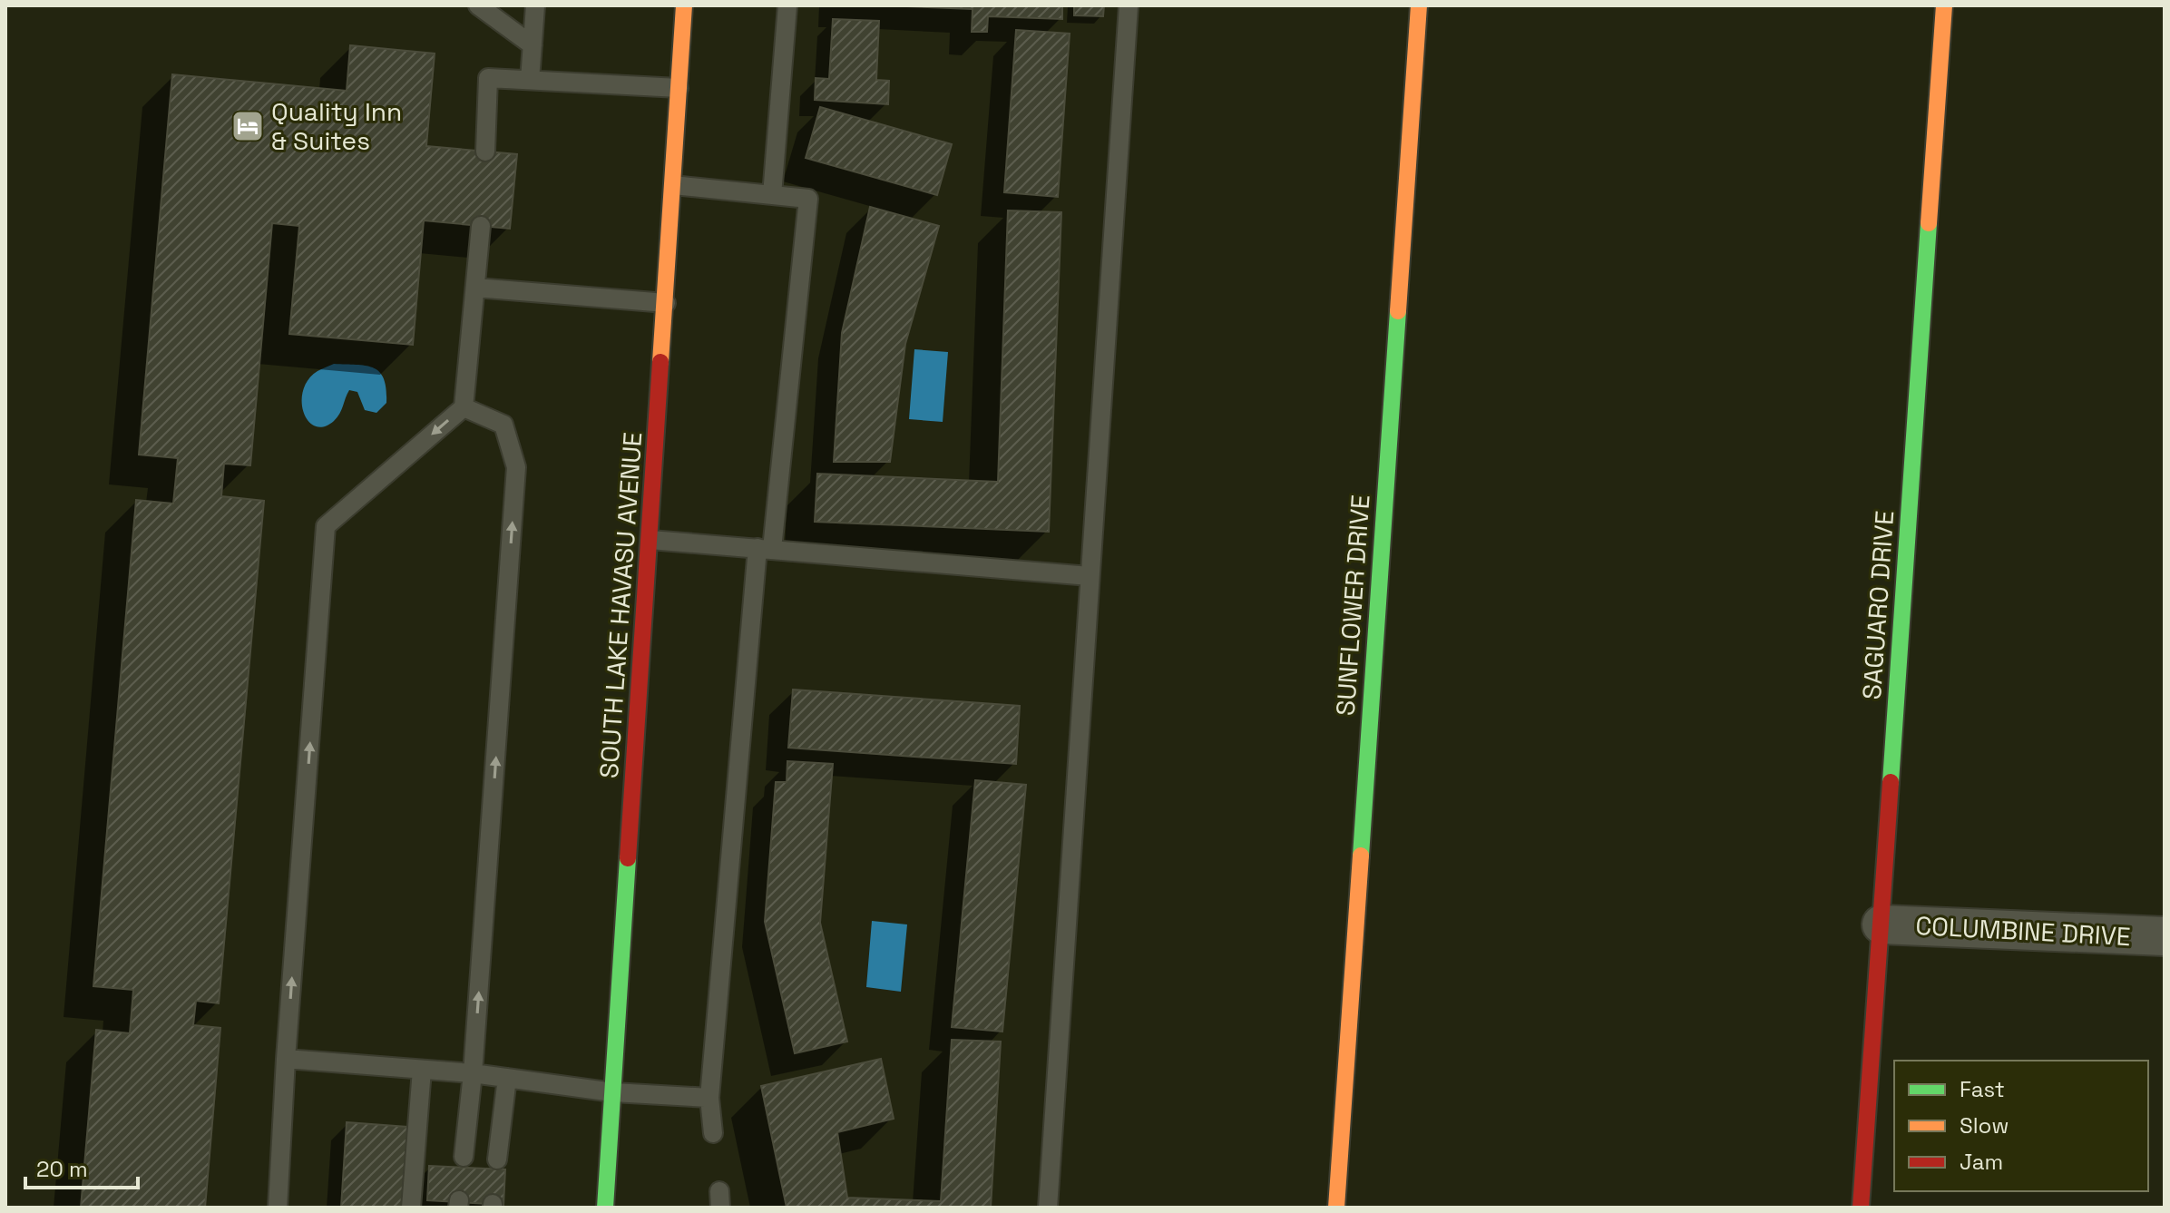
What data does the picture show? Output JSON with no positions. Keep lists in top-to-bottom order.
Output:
{
  "streets": {
    "street": [
      "SOUTH LAKE HAVASU AVENUE",
      "SUNFLOWER DRIVE",
      "SAGUARO DRIVE",
      "COLUMBINE DRIVE"
    ]
  },
  "crossings": [
    ["SAGUARO DRIVE", "COLUMBINE DRIVE"]
  ],
  "places": {
    "hotel": ["Quality Inn & Suites"]
  },
  "legend": ["Fast", "Slow", "Jam"],
  "scale_bar": "20 m"
}
